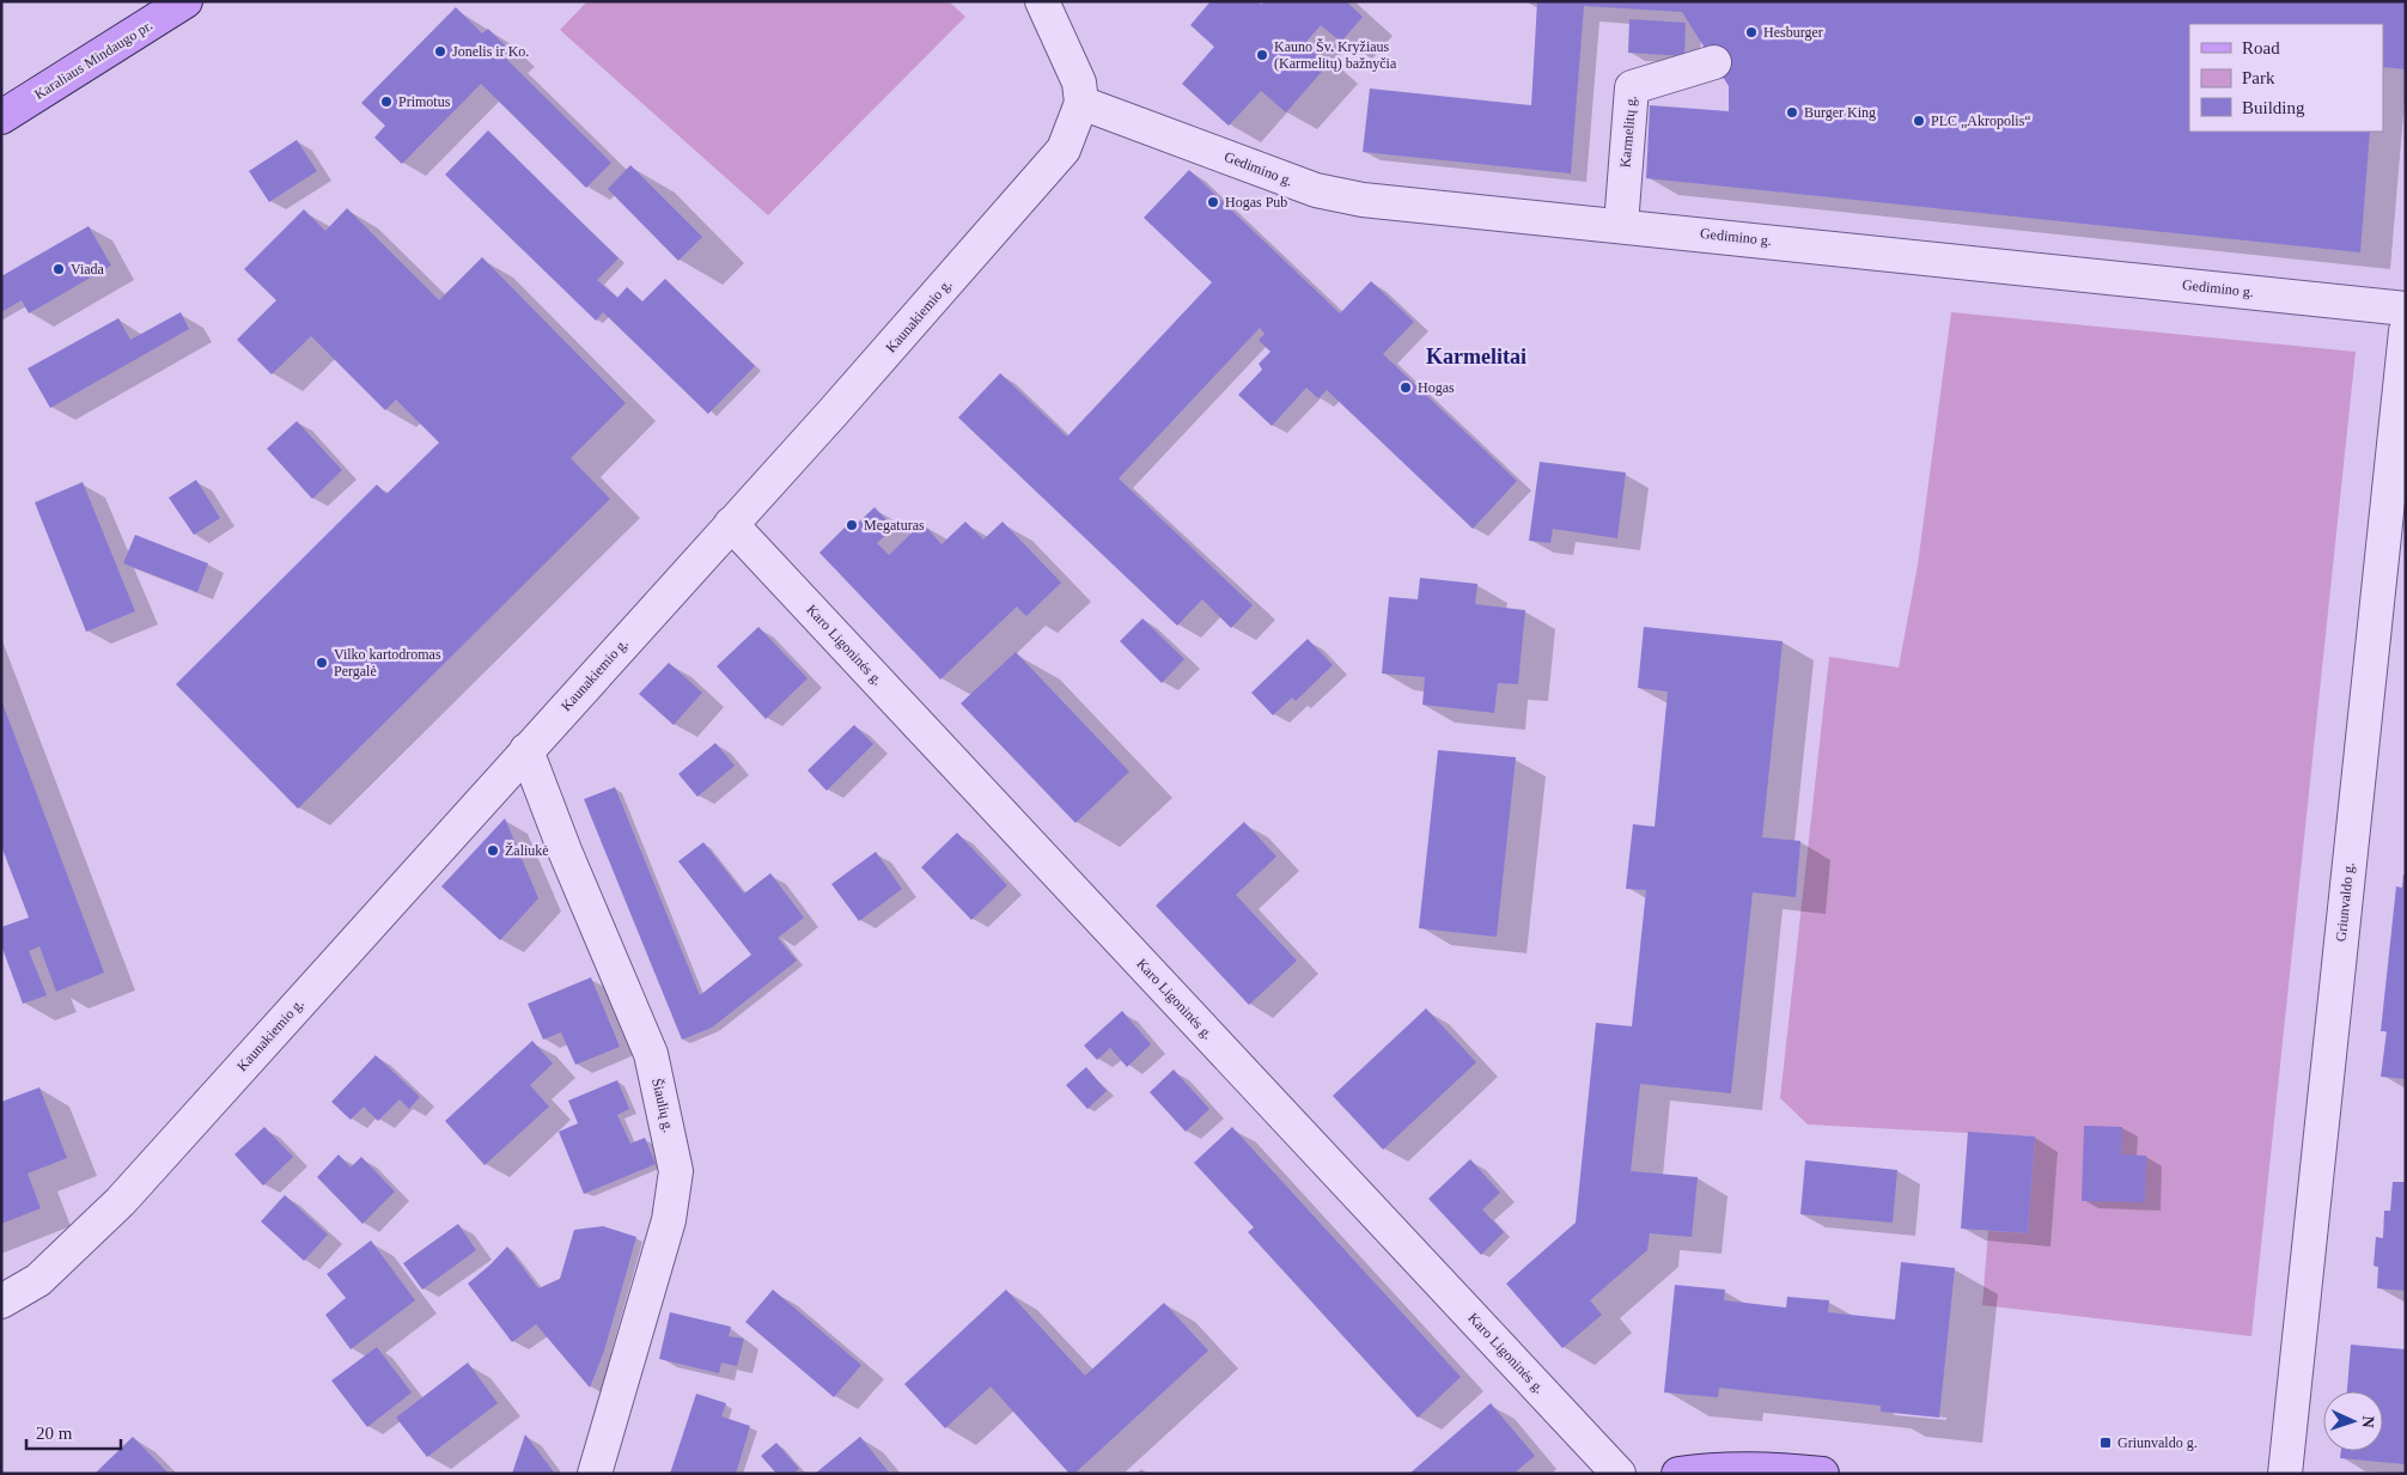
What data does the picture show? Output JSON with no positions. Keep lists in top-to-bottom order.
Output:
{
  "streets": {
    "main road": ["Karaliaus Mindaugo pr."],
    "street": [
      "Karmelitų g.",
      "Gedimino g.",
      "Kaunakiemio g.",
      "Karo Ligoninės g.",
      "Griunvaldo g.",
      "Šiaulių g."
    ]
  },
  "crossings": [
    ["Karmelitų g.", "Gedimino g."],
    ["Gedimino g.", "Kaunakiemio g."],
    ["Kaunakiemio g.", "Karo Ligoninės g."],
    ["Kaunakiemio g.", "Šiaulių g."]
  ],
  "districts": ["Karmelitai"],
  "places": {
    "other": [
      "Hesburger",
      "Jonelis ir Ko.",
      "Kauno Šv. Kryžiaus (Karmelitų) bažnyčia",
      "Primotus",
      "Burger King",
      "PLC „Akropolis“",
      "Hogas Pub",
      "Viada",
      "Hogas",
      "Megaturas",
      "Vilko kartodromas Pergalė",
      "Žaliukė"
    ],
    "transit": ["Griunvaldo g."]
  },
  "legend": ["Road", "Park", "Building"],
  "scale_bar": "20 m",
  "north": "right"
}
